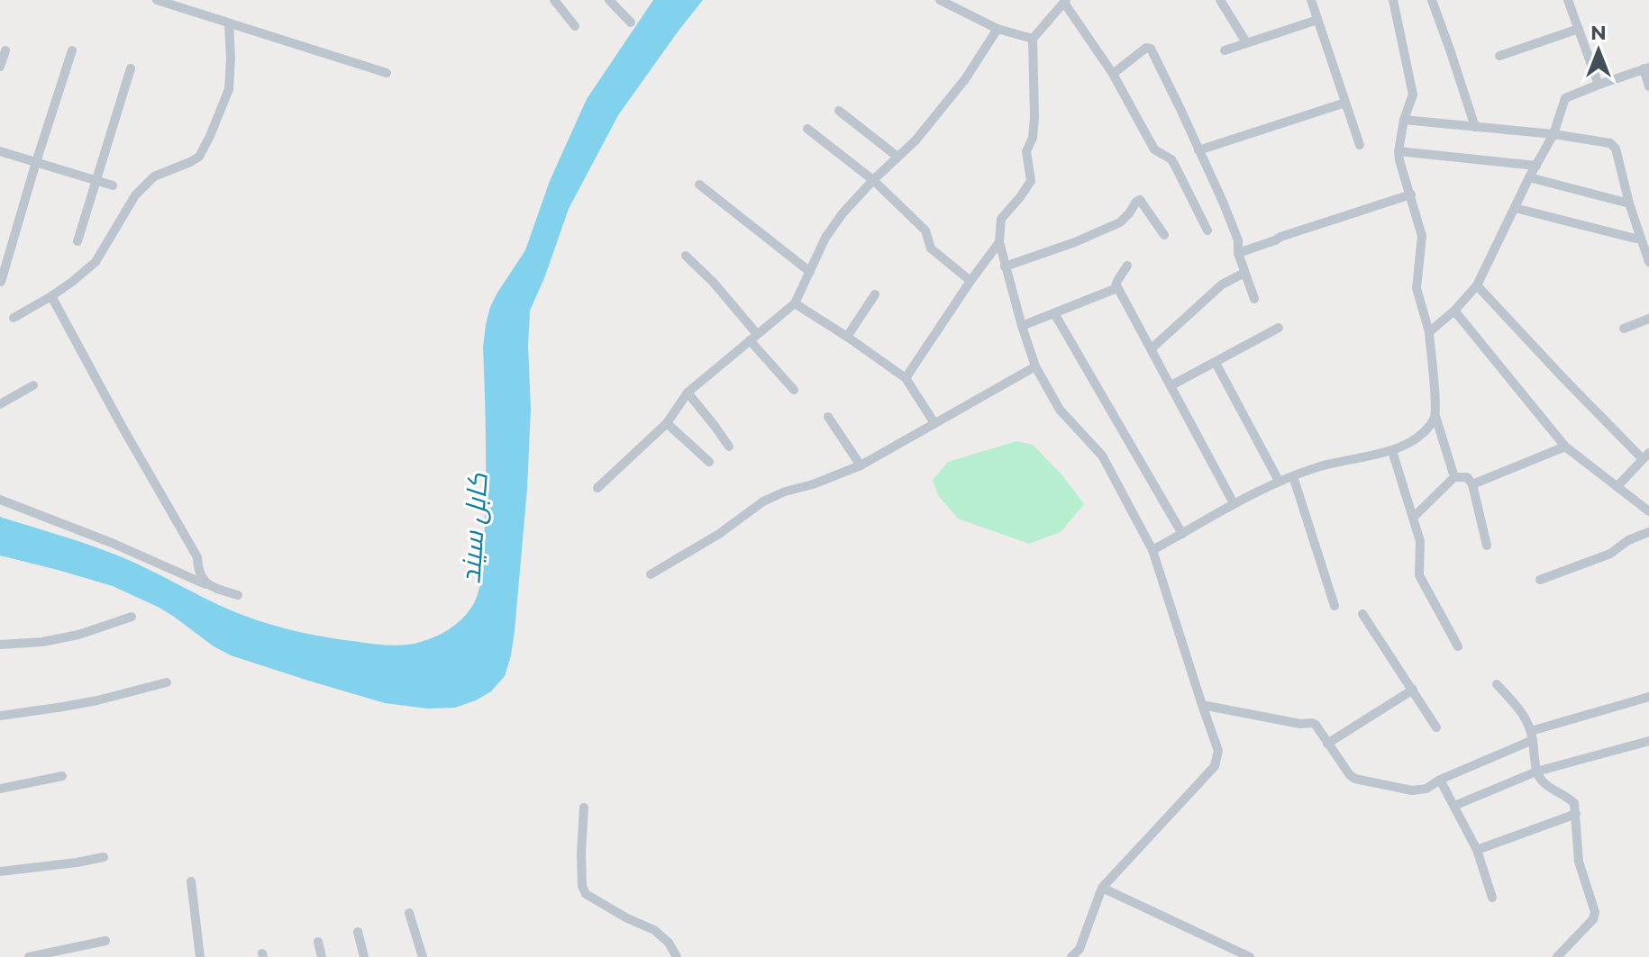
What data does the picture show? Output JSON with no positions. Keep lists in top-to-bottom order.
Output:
{
  "water": ["کابل سيند"],
  "north": "top"
}
